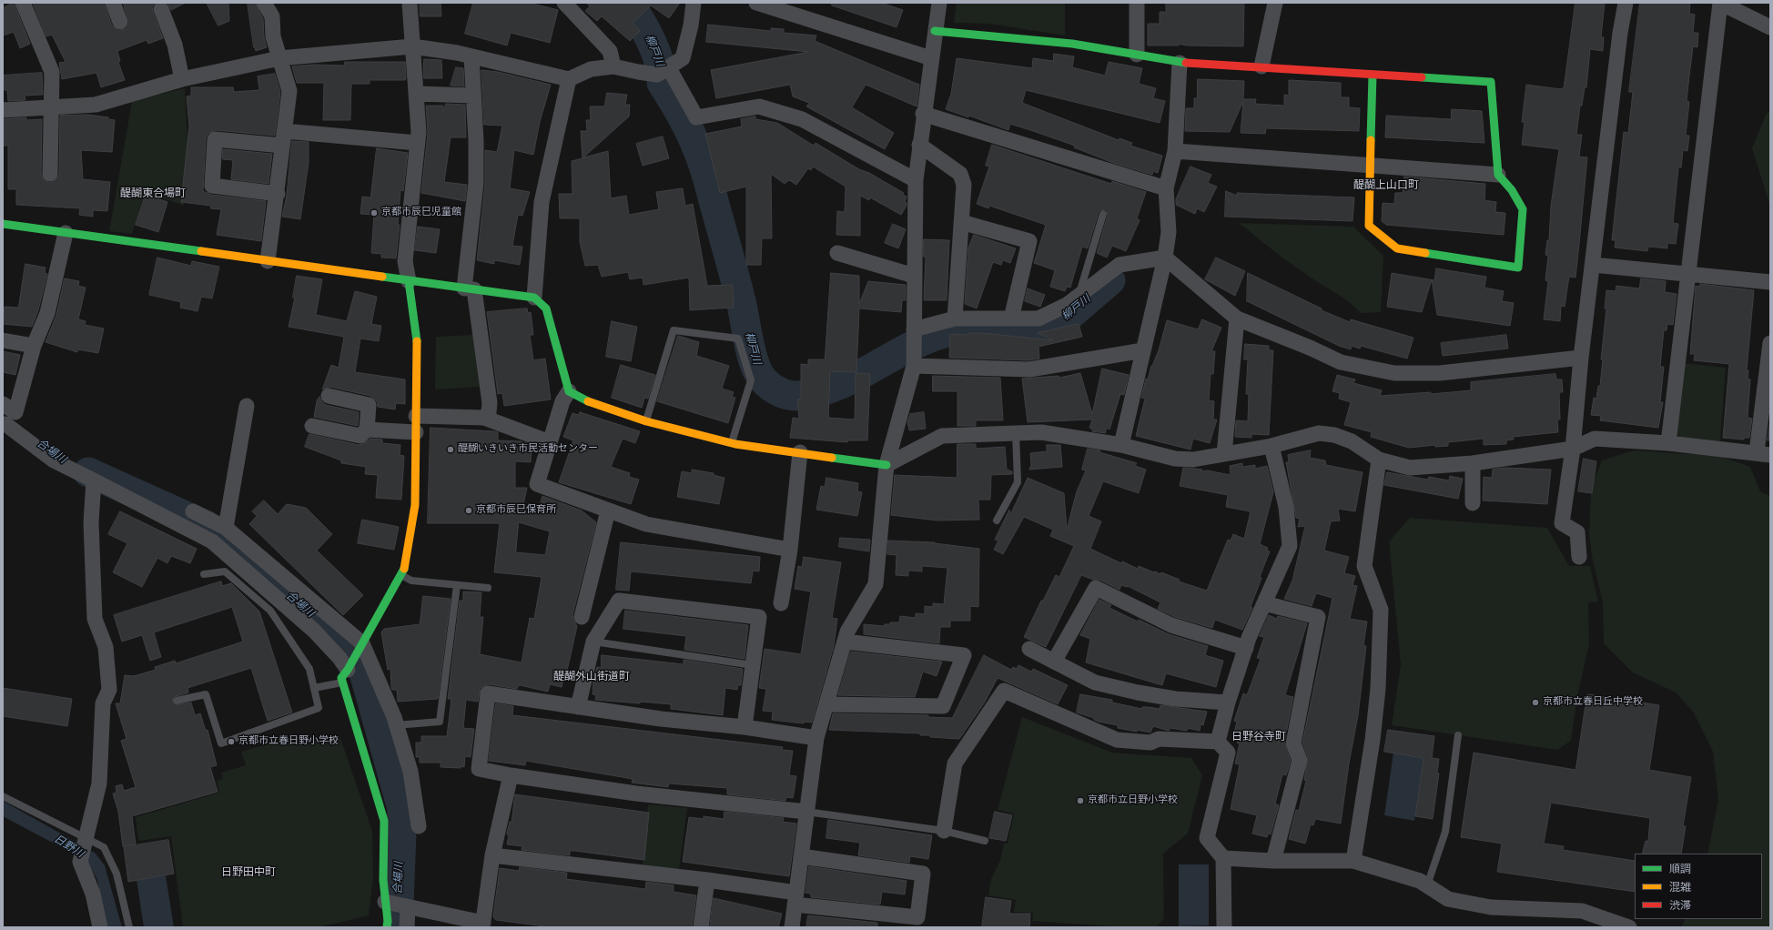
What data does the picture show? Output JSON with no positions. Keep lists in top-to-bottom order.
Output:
{
  "districts": [
    "醍醐上山口町",
    "醍醐東合場町",
    "醍醐外山街道町",
    "日野谷寺町",
    "日野田中町"
  ],
  "water": ["柳戸川", "合場川", "日野川"],
  "places": [
    "京都市辰巳児童館",
    "醍醐いきいき市民活動センター",
    "京都市辰巳保育所",
    "京都市立春日丘中学校",
    "京都市立春日野小学校",
    "京都市立日野小学校"
  ],
  "legend": ["順調", "混雑", "渋滞"]
}
